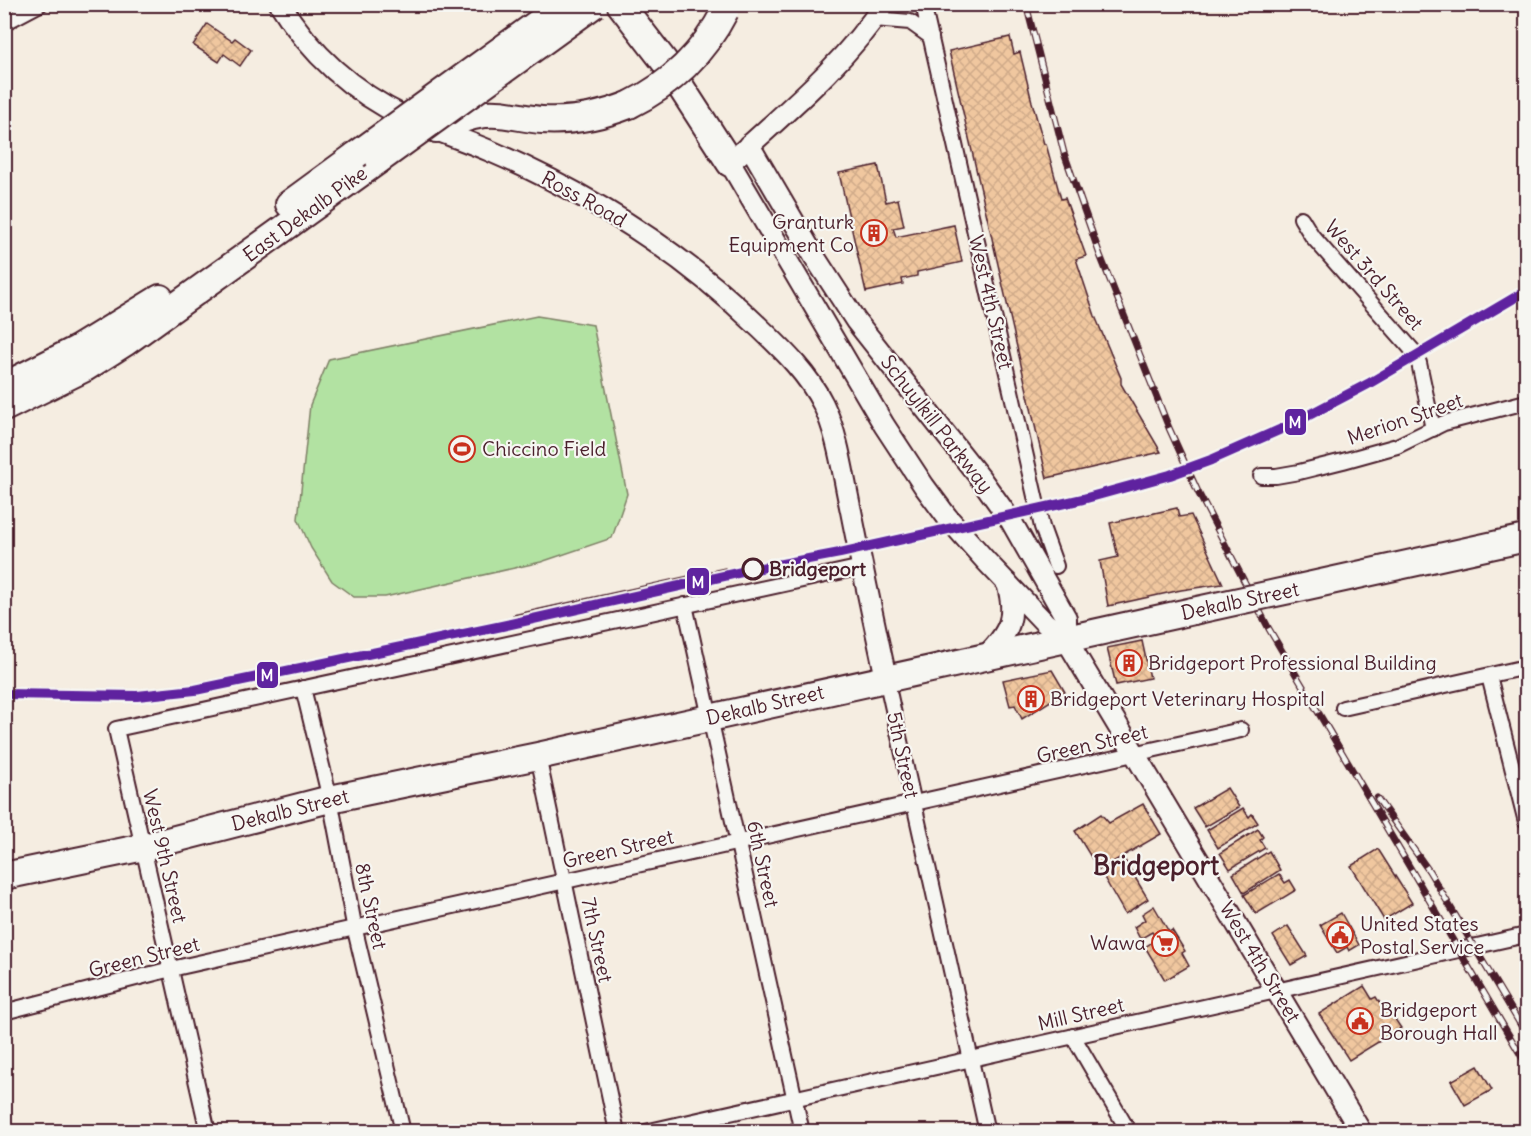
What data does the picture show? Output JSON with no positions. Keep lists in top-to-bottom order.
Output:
{
  "streets": {
    "highway": ["East Dekalb Pike", "Dekalb Street"],
    "main road": [
      "Ross Road",
      "West 4th Street",
      "Schuylkill Parkway",
      "5th Street"
    ],
    "street": [
      "West 3rd Street",
      "Merion Street",
      "Green Street",
      "West 9th Street",
      "6th Street",
      "8th Street",
      "7th Street",
      "Mill Street"
    ]
  },
  "crossings": [
    ["Ross Road", "5th Street"],
    ["West 3rd Street", "Merion Street"],
    ["West 4th Street", "Schuylkill Parkway"],
    ["West 4th Street", "Dekalb Street"],
    ["West 4th Street", "Green Street"],
    ["West 4th Street", "Mill Street"],
    ["Schuylkill Parkway", "Dekalb Street"],
    ["Dekalb Street", "5th Street"],
    ["Dekalb Street", "West 9th Street"],
    ["Dekalb Street", "6th Street"],
    ["Dekalb Street", "8th Street"],
    ["Dekalb Street", "7th Street"],
    ["Green Street", "5th Street"],
    ["Green Street", "West 9th Street"],
    ["Green Street", "6th Street"],
    ["Green Street", "8th Street"],
    ["Green Street", "7th Street"],
    ["5th Street", "Mill Street"],
    ["West 9th Street", "8th Street"],
    ["6th Street", "Mill Street"]
  ],
  "districts": ["Bridgeport"],
  "places": {
    "building": ["Granturk Equipment Co", "Bridgeport Professional Building", "Bridgeport Veterinary Hospital"],
    "sports": ["Chiccino Field"],
    "other": ["Bridgeport"],
    "public building": ["United States Postal Service", "Bridgeport Borough Hall"],
    "supermarket": ["Wawa"]
  },
  "lines": ["transit line M"]
}
